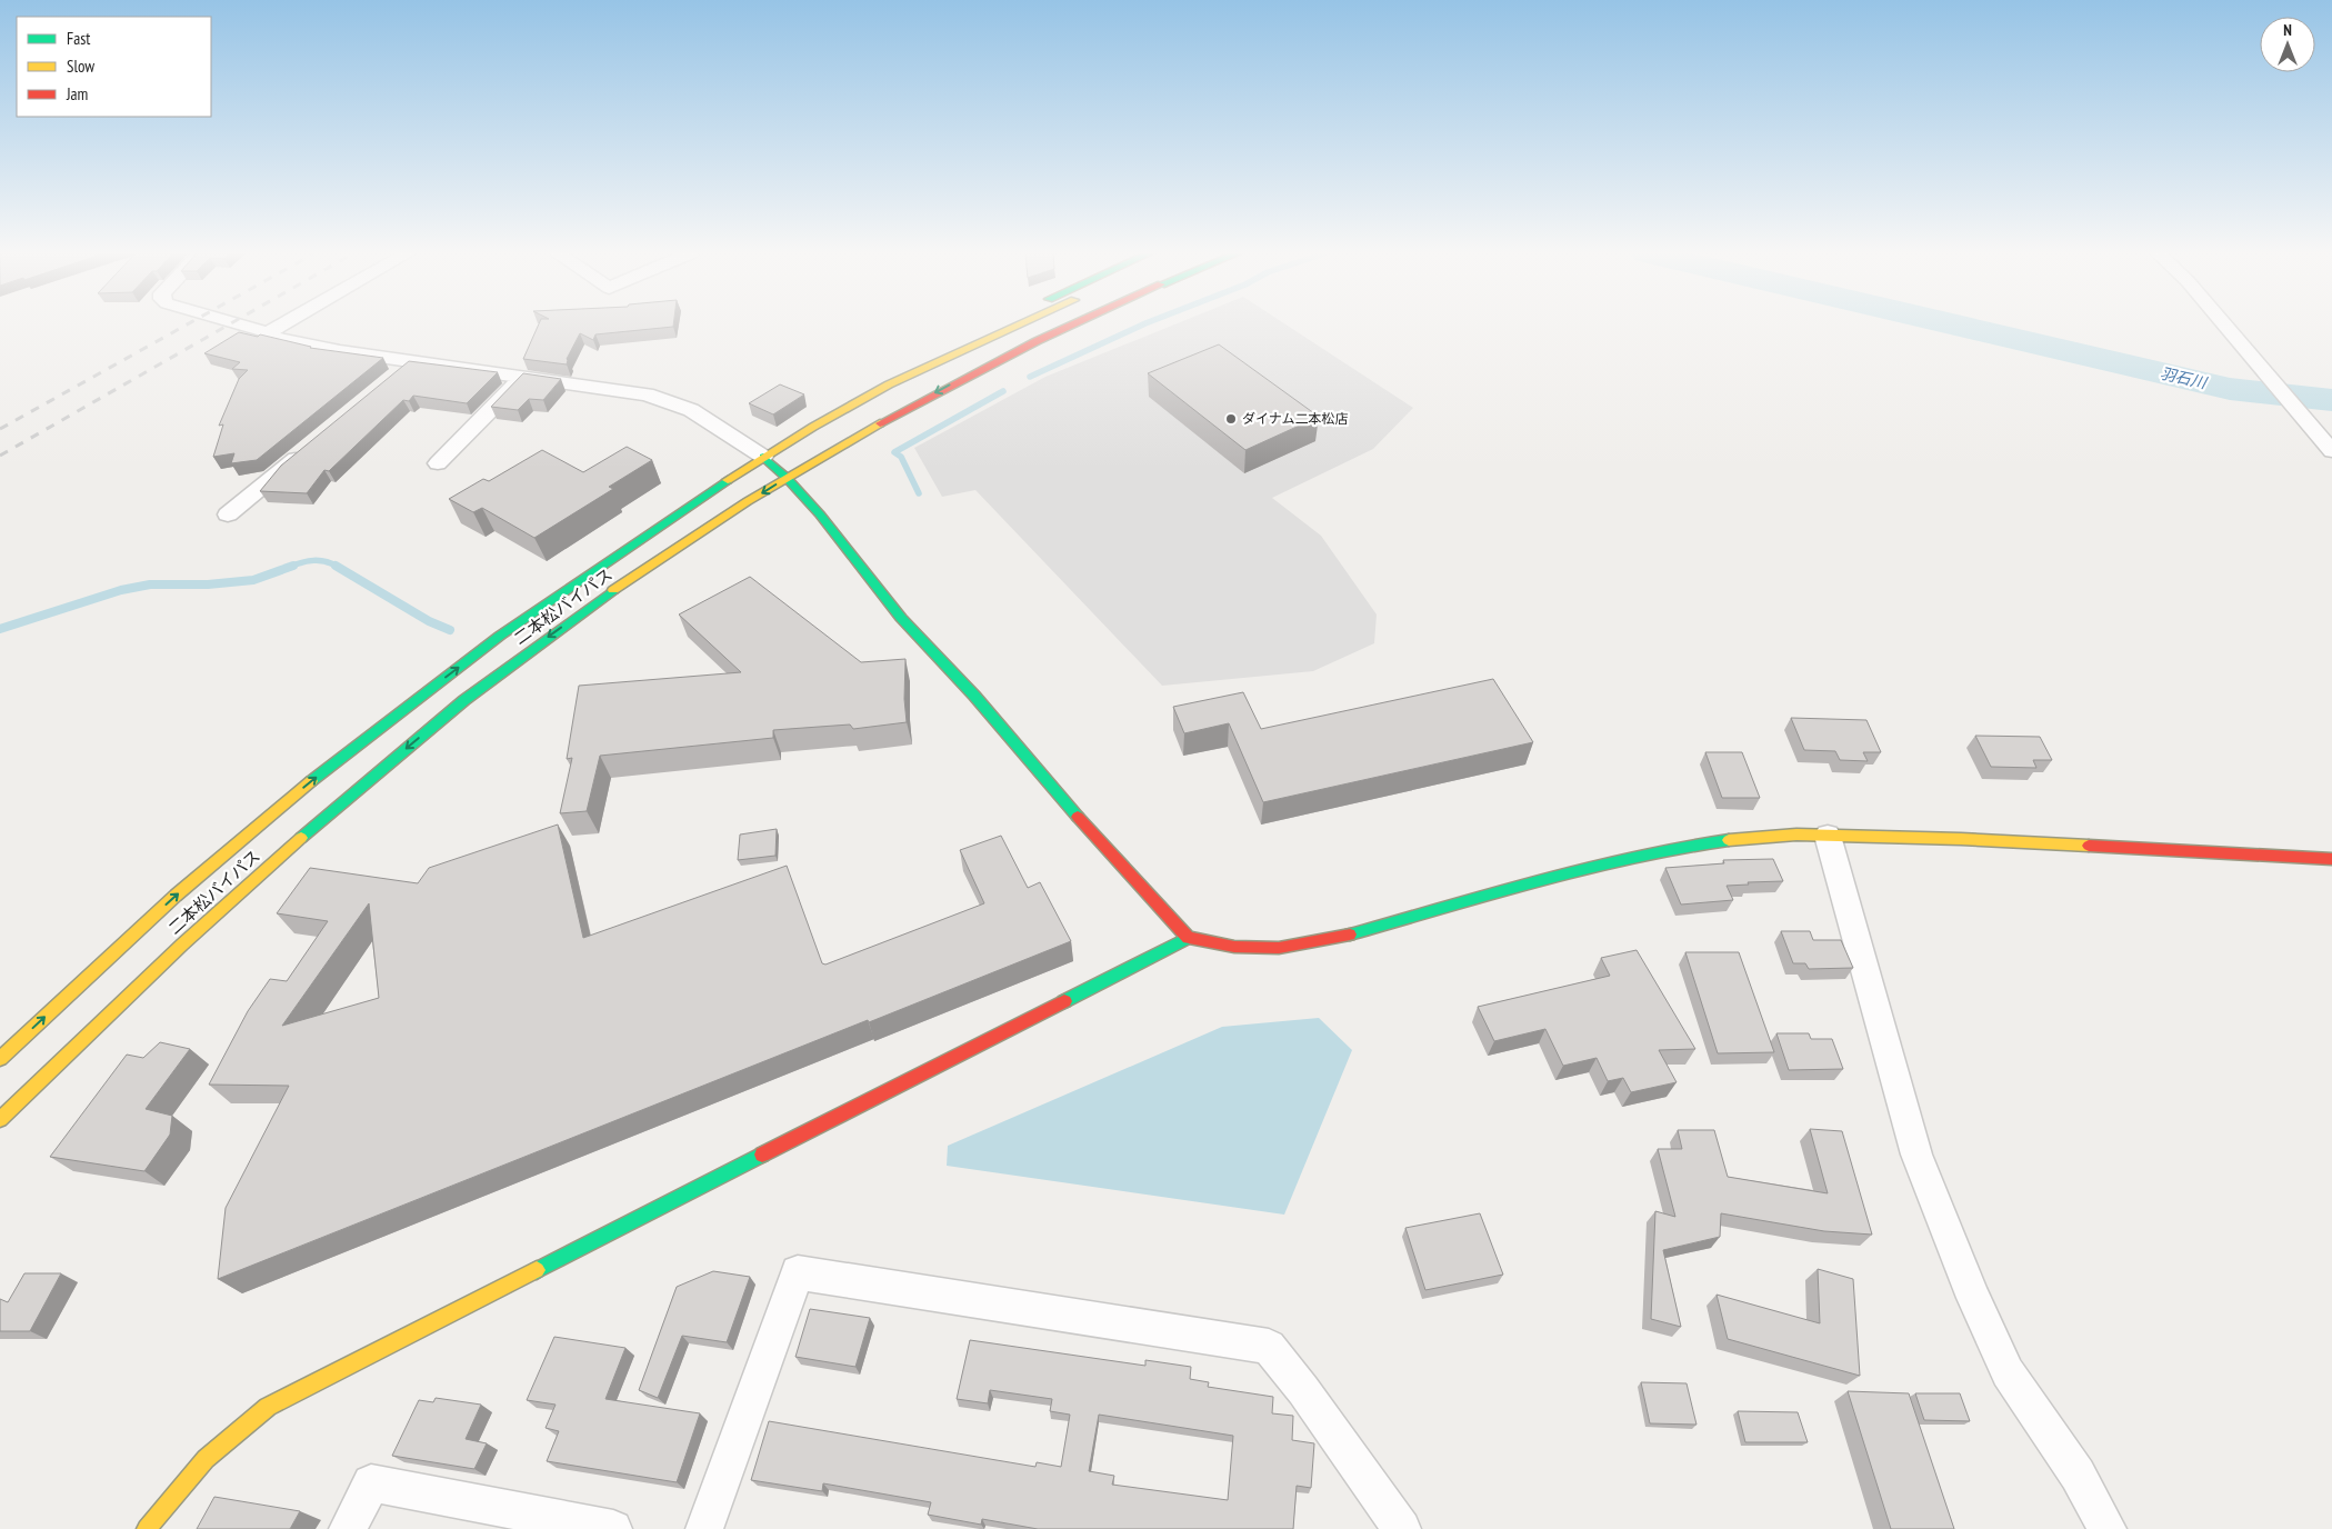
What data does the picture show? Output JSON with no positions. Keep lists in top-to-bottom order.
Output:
{
  "streets": {
    "main road": ["二本松バイパス"]
  },
  "water": ["羽石川"],
  "places": ["ダイナム二本松店"],
  "legend": ["Fast", "Slow", "Jam"],
  "north": "top"
}
